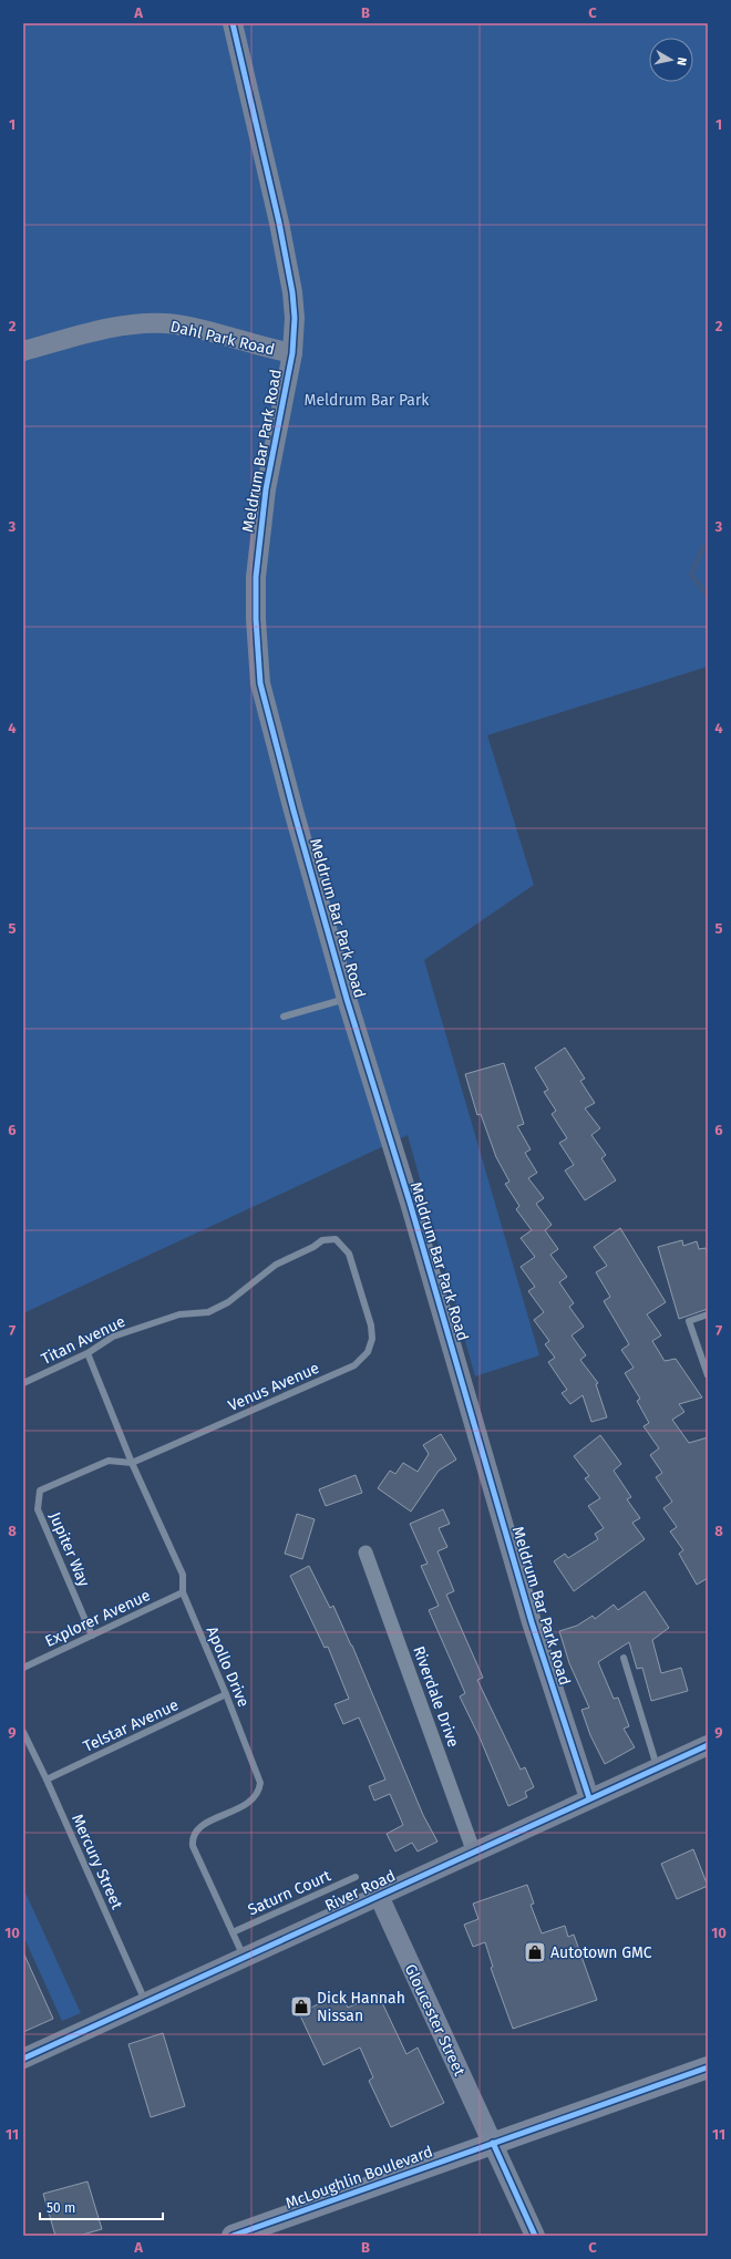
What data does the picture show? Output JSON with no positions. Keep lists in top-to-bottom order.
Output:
{
  "streets": {
    "main road": ["McLoughlin Boulevard"],
    "street": [
      "Dahl Park Road",
      "Meldrum Bar Park Road",
      "Riverdale Drive",
      "River Road",
      "Gloucester Street"
    ],
    "lane": [
      "Titan Avenue",
      "Venus Avenue",
      "Jupiter Way",
      "Explorer Avenue",
      "Apollo Drive",
      "Telstar Avenue",
      "Mercury Street",
      "Saturn Court"
    ]
  },
  "crossings": [
    ["Dahl Park Road", "Meldrum Bar Park Road"],
    ["Meldrum Bar Park Road", "River Road"],
    ["Titan Avenue", "Venus Avenue"],
    ["Titan Avenue", "Apollo Drive"],
    ["Venus Avenue", "Jupiter Way"],
    ["Venus Avenue", "Apollo Drive"],
    ["Jupiter Way", "Explorer Avenue"],
    ["Jupiter Way", "Apollo Drive"],
    ["Explorer Avenue", "Apollo Drive"],
    ["Apollo Drive", "Telstar Avenue"],
    ["Apollo Drive", "River Road"],
    ["Apollo Drive", "Saturn Court"],
    ["Riverdale Drive", "River Road"],
    ["Telstar Avenue", "Mercury Street"],
    ["Mercury Street", "River Road"],
    ["River Road", "Gloucester Street"],
    ["Gloucester Street", "McLoughlin Boulevard"]
  ],
  "parks": ["Meldrum Bar Park"],
  "places": {
    "shop": ["Autotown GMC", "Dick Hannah Nissan"]
  },
  "scale_bar": "50 m",
  "north": "right",
  "grid": {
    "columns": ["A", "B", "C"],
    "rows": [
      "1",
      "2",
      "3",
      "4",
      "5",
      "6",
      "7",
      "8",
      "9",
      "10",
      "11"
    ]
  }
}
